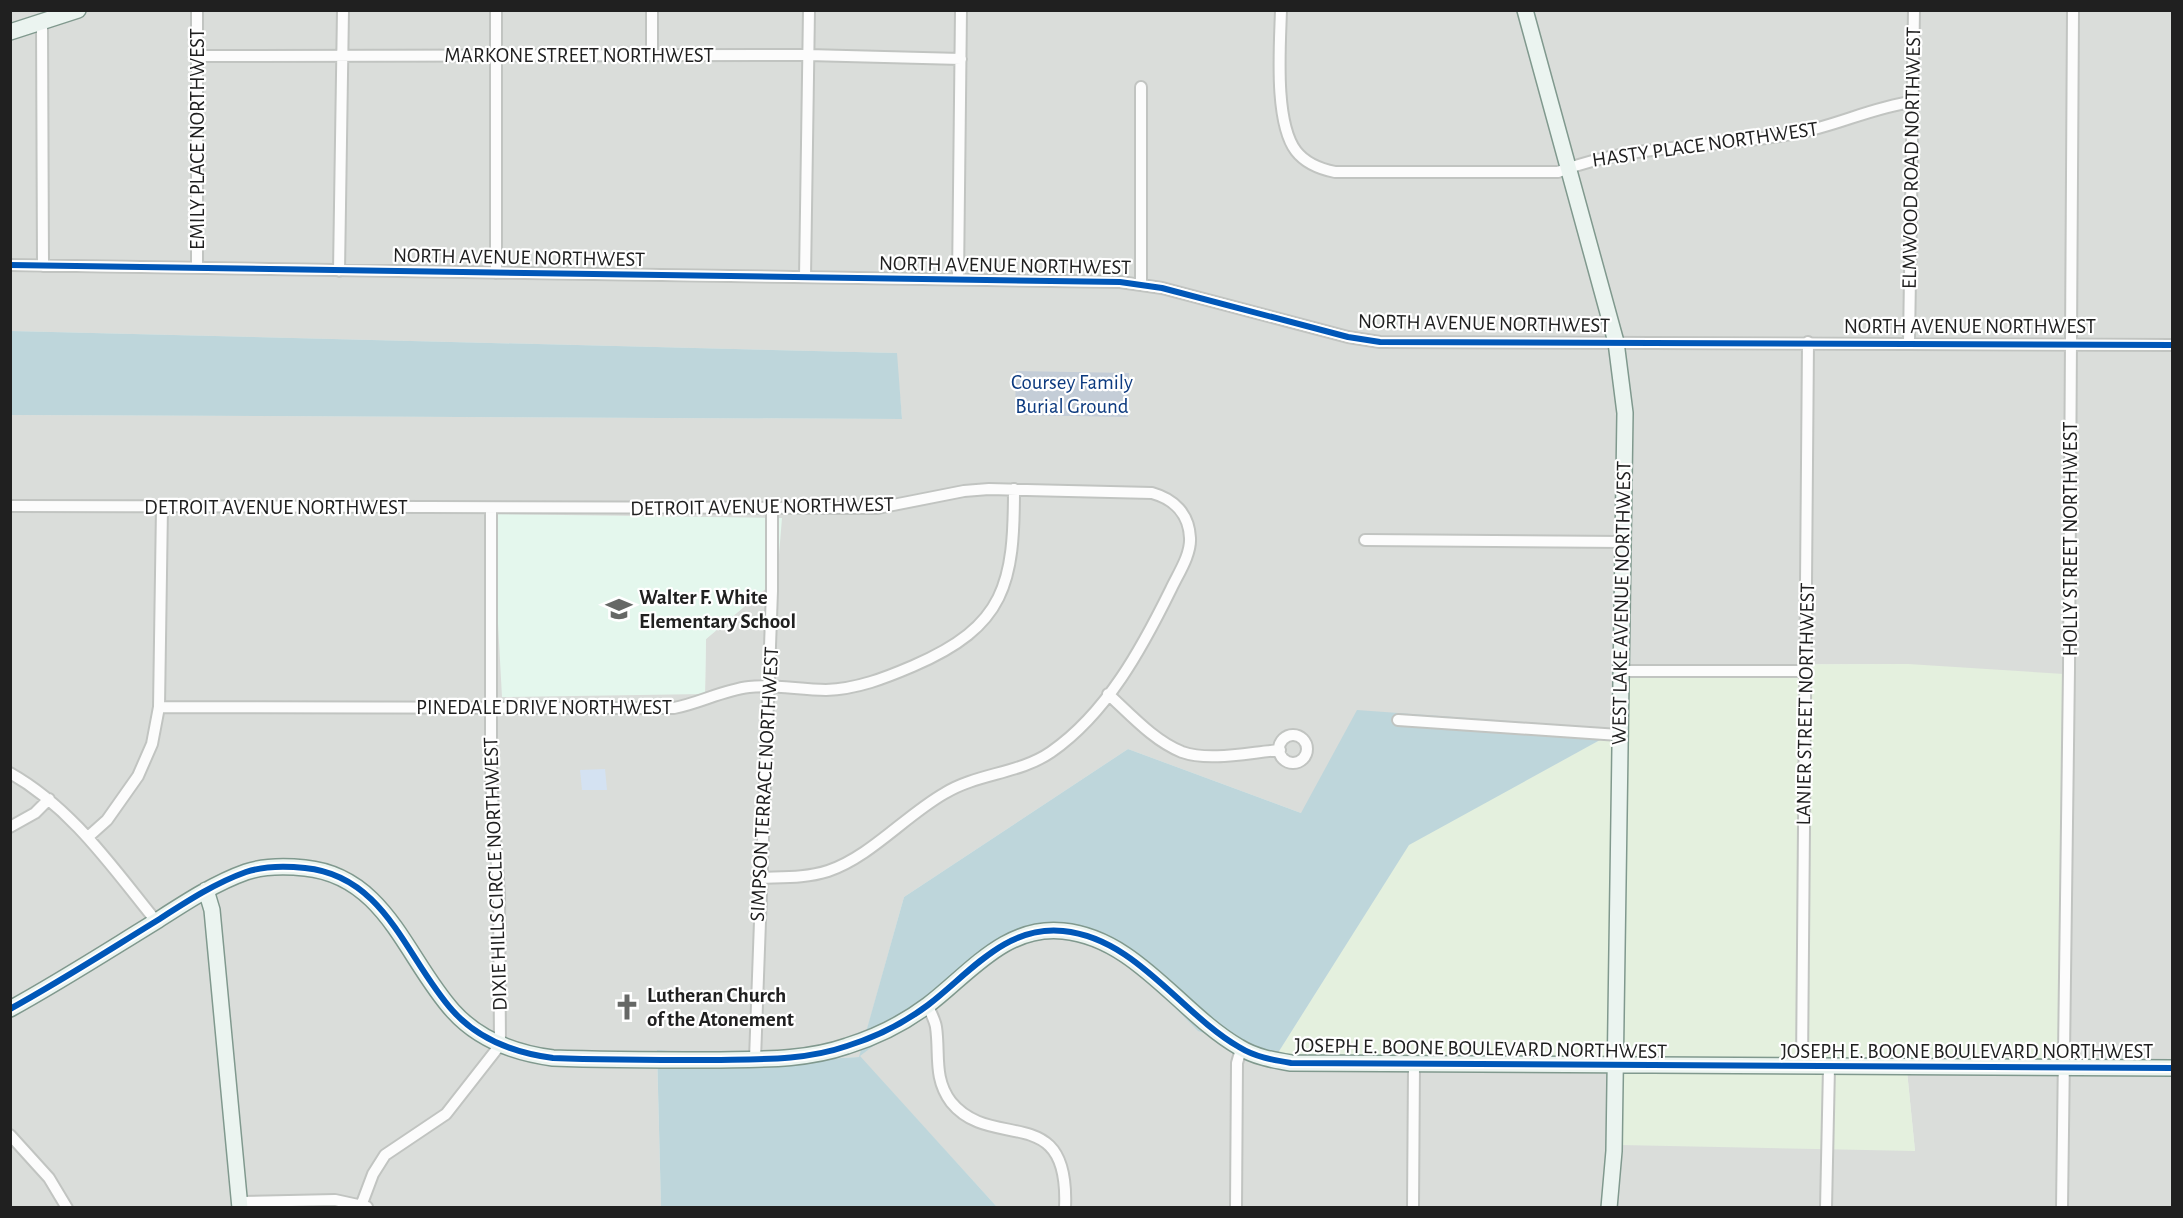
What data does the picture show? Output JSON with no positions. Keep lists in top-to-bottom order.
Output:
{
  "streets": {
    "main road": ["WEST LAKE AVENUE NORTHWEST", "JOSEPH E. BOONE BOULEVARD NORTHWEST"],
    "street": [
      "MARKONE STREET NORTHWEST",
      "EMILY PLACE NORTHWEST",
      "HASTY PLACE NORTHWEST",
      "ELMWOOD ROAD NORTHWEST",
      "NORTH AVENUE NORTHWEST",
      "DETROIT AVENUE NORTHWEST",
      "HOLLY STREET NORTHWEST",
      "LANIER STREET NORTHWEST",
      "PINEDALE DRIVE NORTHWEST",
      "SIMPSON TERRACE NORTHWEST",
      "DIXIE HILLS CIRCLE NORTHWEST"
    ]
  },
  "crossings": [
    ["MARKONE STREET NORTHWEST", "EMILY PLACE NORTHWEST"],
    ["EMILY PLACE NORTHWEST", "NORTH AVENUE NORTHWEST"],
    ["HASTY PLACE NORTHWEST", "ELMWOOD ROAD NORTHWEST"],
    ["HASTY PLACE NORTHWEST", "WEST LAKE AVENUE NORTHWEST"],
    ["ELMWOOD ROAD NORTHWEST", "NORTH AVENUE NORTHWEST"],
    ["NORTH AVENUE NORTHWEST", "HOLLY STREET NORTHWEST"],
    ["NORTH AVENUE NORTHWEST", "WEST LAKE AVENUE NORTHWEST"],
    ["NORTH AVENUE NORTHWEST", "LANIER STREET NORTHWEST"],
    ["DETROIT AVENUE NORTHWEST", "PINEDALE DRIVE NORTHWEST"],
    ["DETROIT AVENUE NORTHWEST", "SIMPSON TERRACE NORTHWEST"],
    ["DETROIT AVENUE NORTHWEST", "DIXIE HILLS CIRCLE NORTHWEST"],
    ["HOLLY STREET NORTHWEST", "JOSEPH E. BOONE BOULEVARD NORTHWEST"],
    ["WEST LAKE AVENUE NORTHWEST", "JOSEPH E. BOONE BOULEVARD NORTHWEST"],
    ["LANIER STREET NORTHWEST", "JOSEPH E. BOONE BOULEVARD NORTHWEST"],
    ["PINEDALE DRIVE NORTHWEST", "SIMPSON TERRACE NORTHWEST"],
    ["PINEDALE DRIVE NORTHWEST", "DIXIE HILLS CIRCLE NORTHWEST"],
    ["SIMPSON TERRACE NORTHWEST", "JOSEPH E. BOONE BOULEVARD NORTHWEST"],
    ["DIXIE HILLS CIRCLE NORTHWEST", "JOSEPH E. BOONE BOULEVARD NORTHWEST"]
  ],
  "parks": ["Coursey Family Burial Ground"],
  "places": {
    "school or university": ["Walter F. White Elementary School"],
    "church": ["Lutheran Church of the Atonement"]
  }
}
